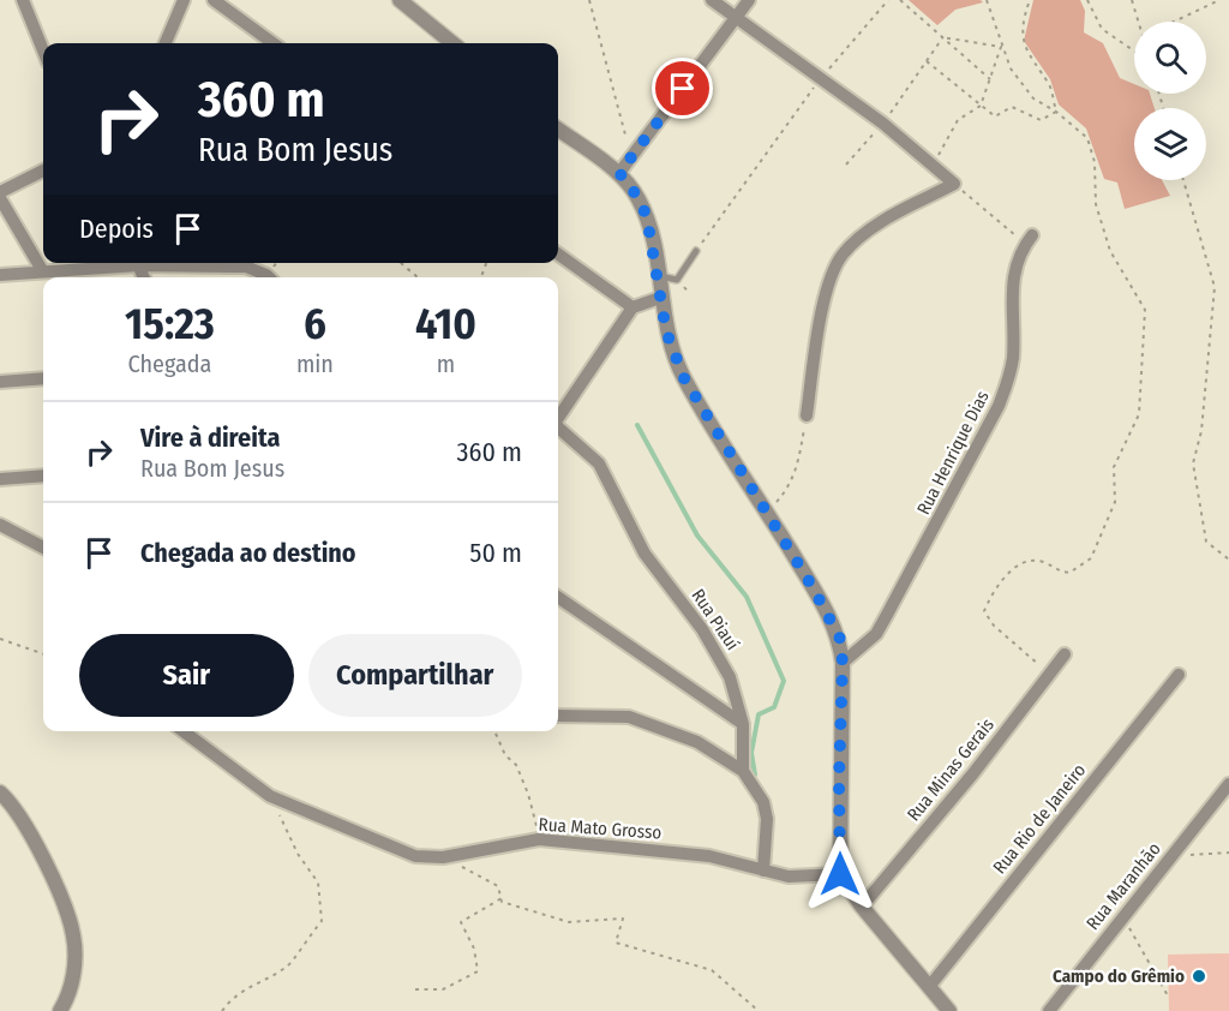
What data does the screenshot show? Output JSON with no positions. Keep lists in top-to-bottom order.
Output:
{
  "streets": {
    "street": [
      "Rua Henrique Dias",
      "Rua Piauí",
      "Rua Minas Gerais",
      "Rua Rio de Janeiro",
      "Rua Mato Grosso",
      "Rua Maranhão"
    ]
  },
  "places": ["Campo do Grêmio"],
  "page": {
    "turn": ["360 m", "Rua Bom Jesus"],
    "then": "Depois",
    "eta": [
      "15:23",
      "Chegada",
      "6",
      "min",
      "410",
      "m"
    ],
    "list": [
      {
        "name": "Vire à direita",
        "note": "Rua Bom Jesus",
        "value": "360 m"
      },
      {
        "name": "Chegada ao destino",
        "value": "50 m"
      }
    ],
    "buttons": ["Sair", "Compartilhar"]
  }
}
